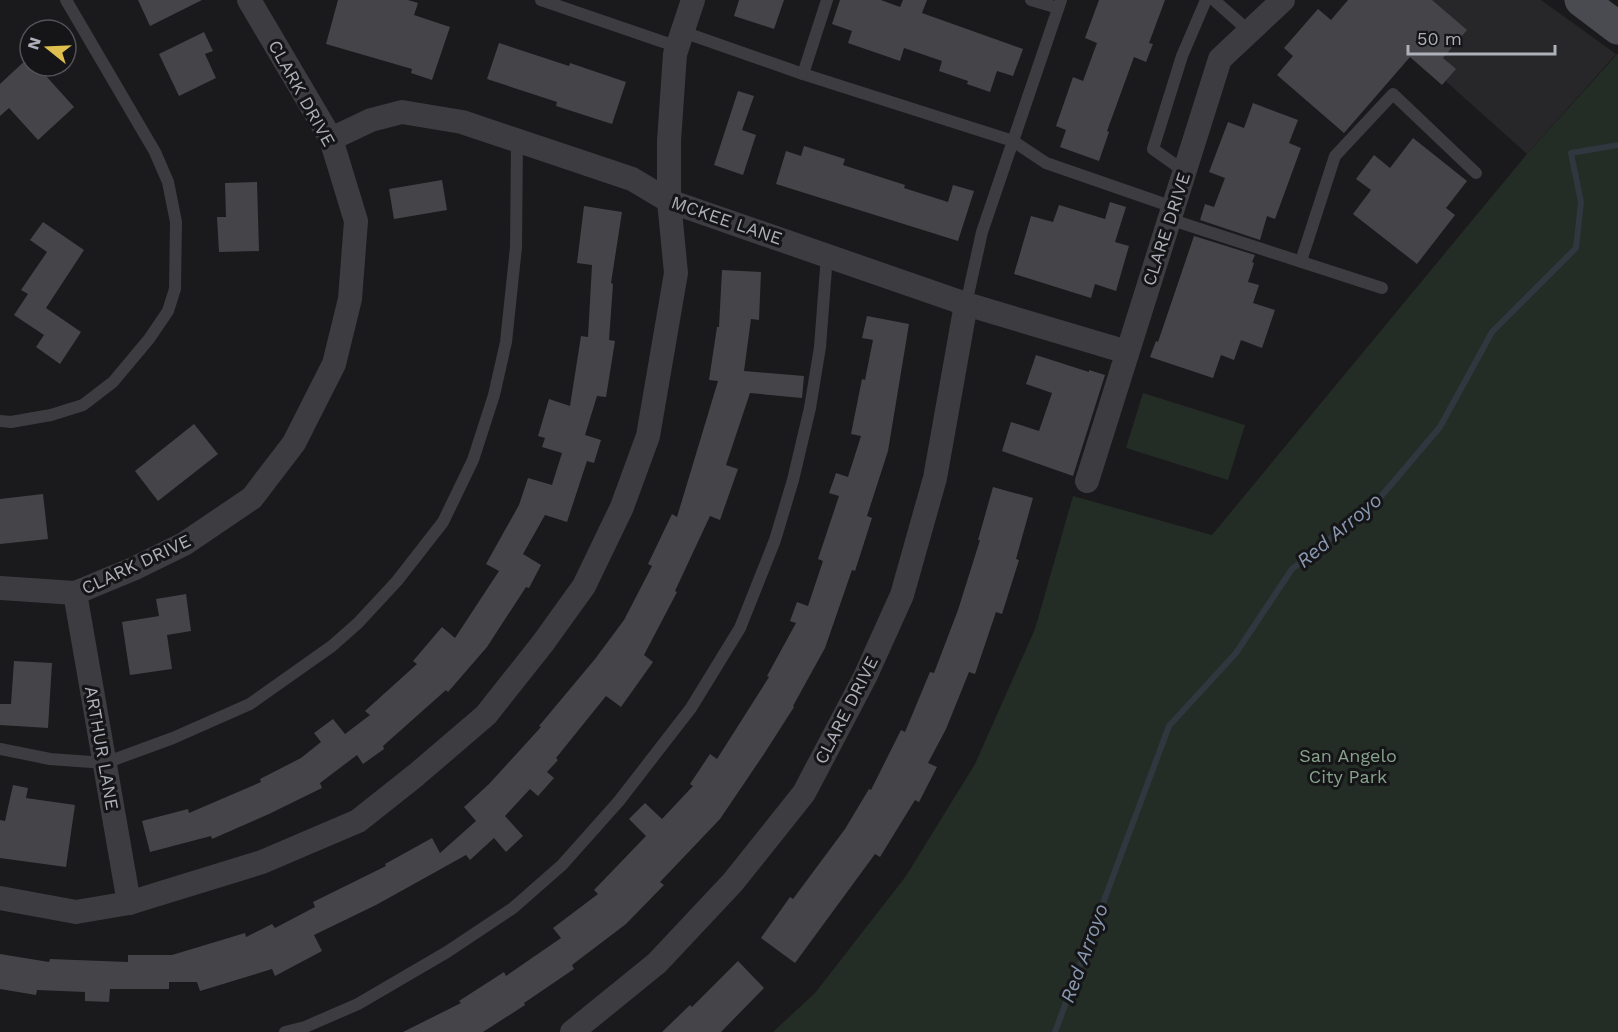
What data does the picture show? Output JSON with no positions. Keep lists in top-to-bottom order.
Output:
{
  "streets": {
    "street": [
      "CLARK DRIVE",
      "MCKEE LANE",
      "CLARE DRIVE",
      "ARTHUR LANE"
    ]
  },
  "crossings": [
    ["CLARK DRIVE", "MCKEE LANE"],
    ["CLARK DRIVE", "ARTHUR LANE"],
    ["MCKEE LANE", "CLARE DRIVE"]
  ],
  "water": ["Red Arroyo"],
  "parks": ["San Angelo City Park"],
  "scale_bar": "50 m",
  "north": "left"
}
